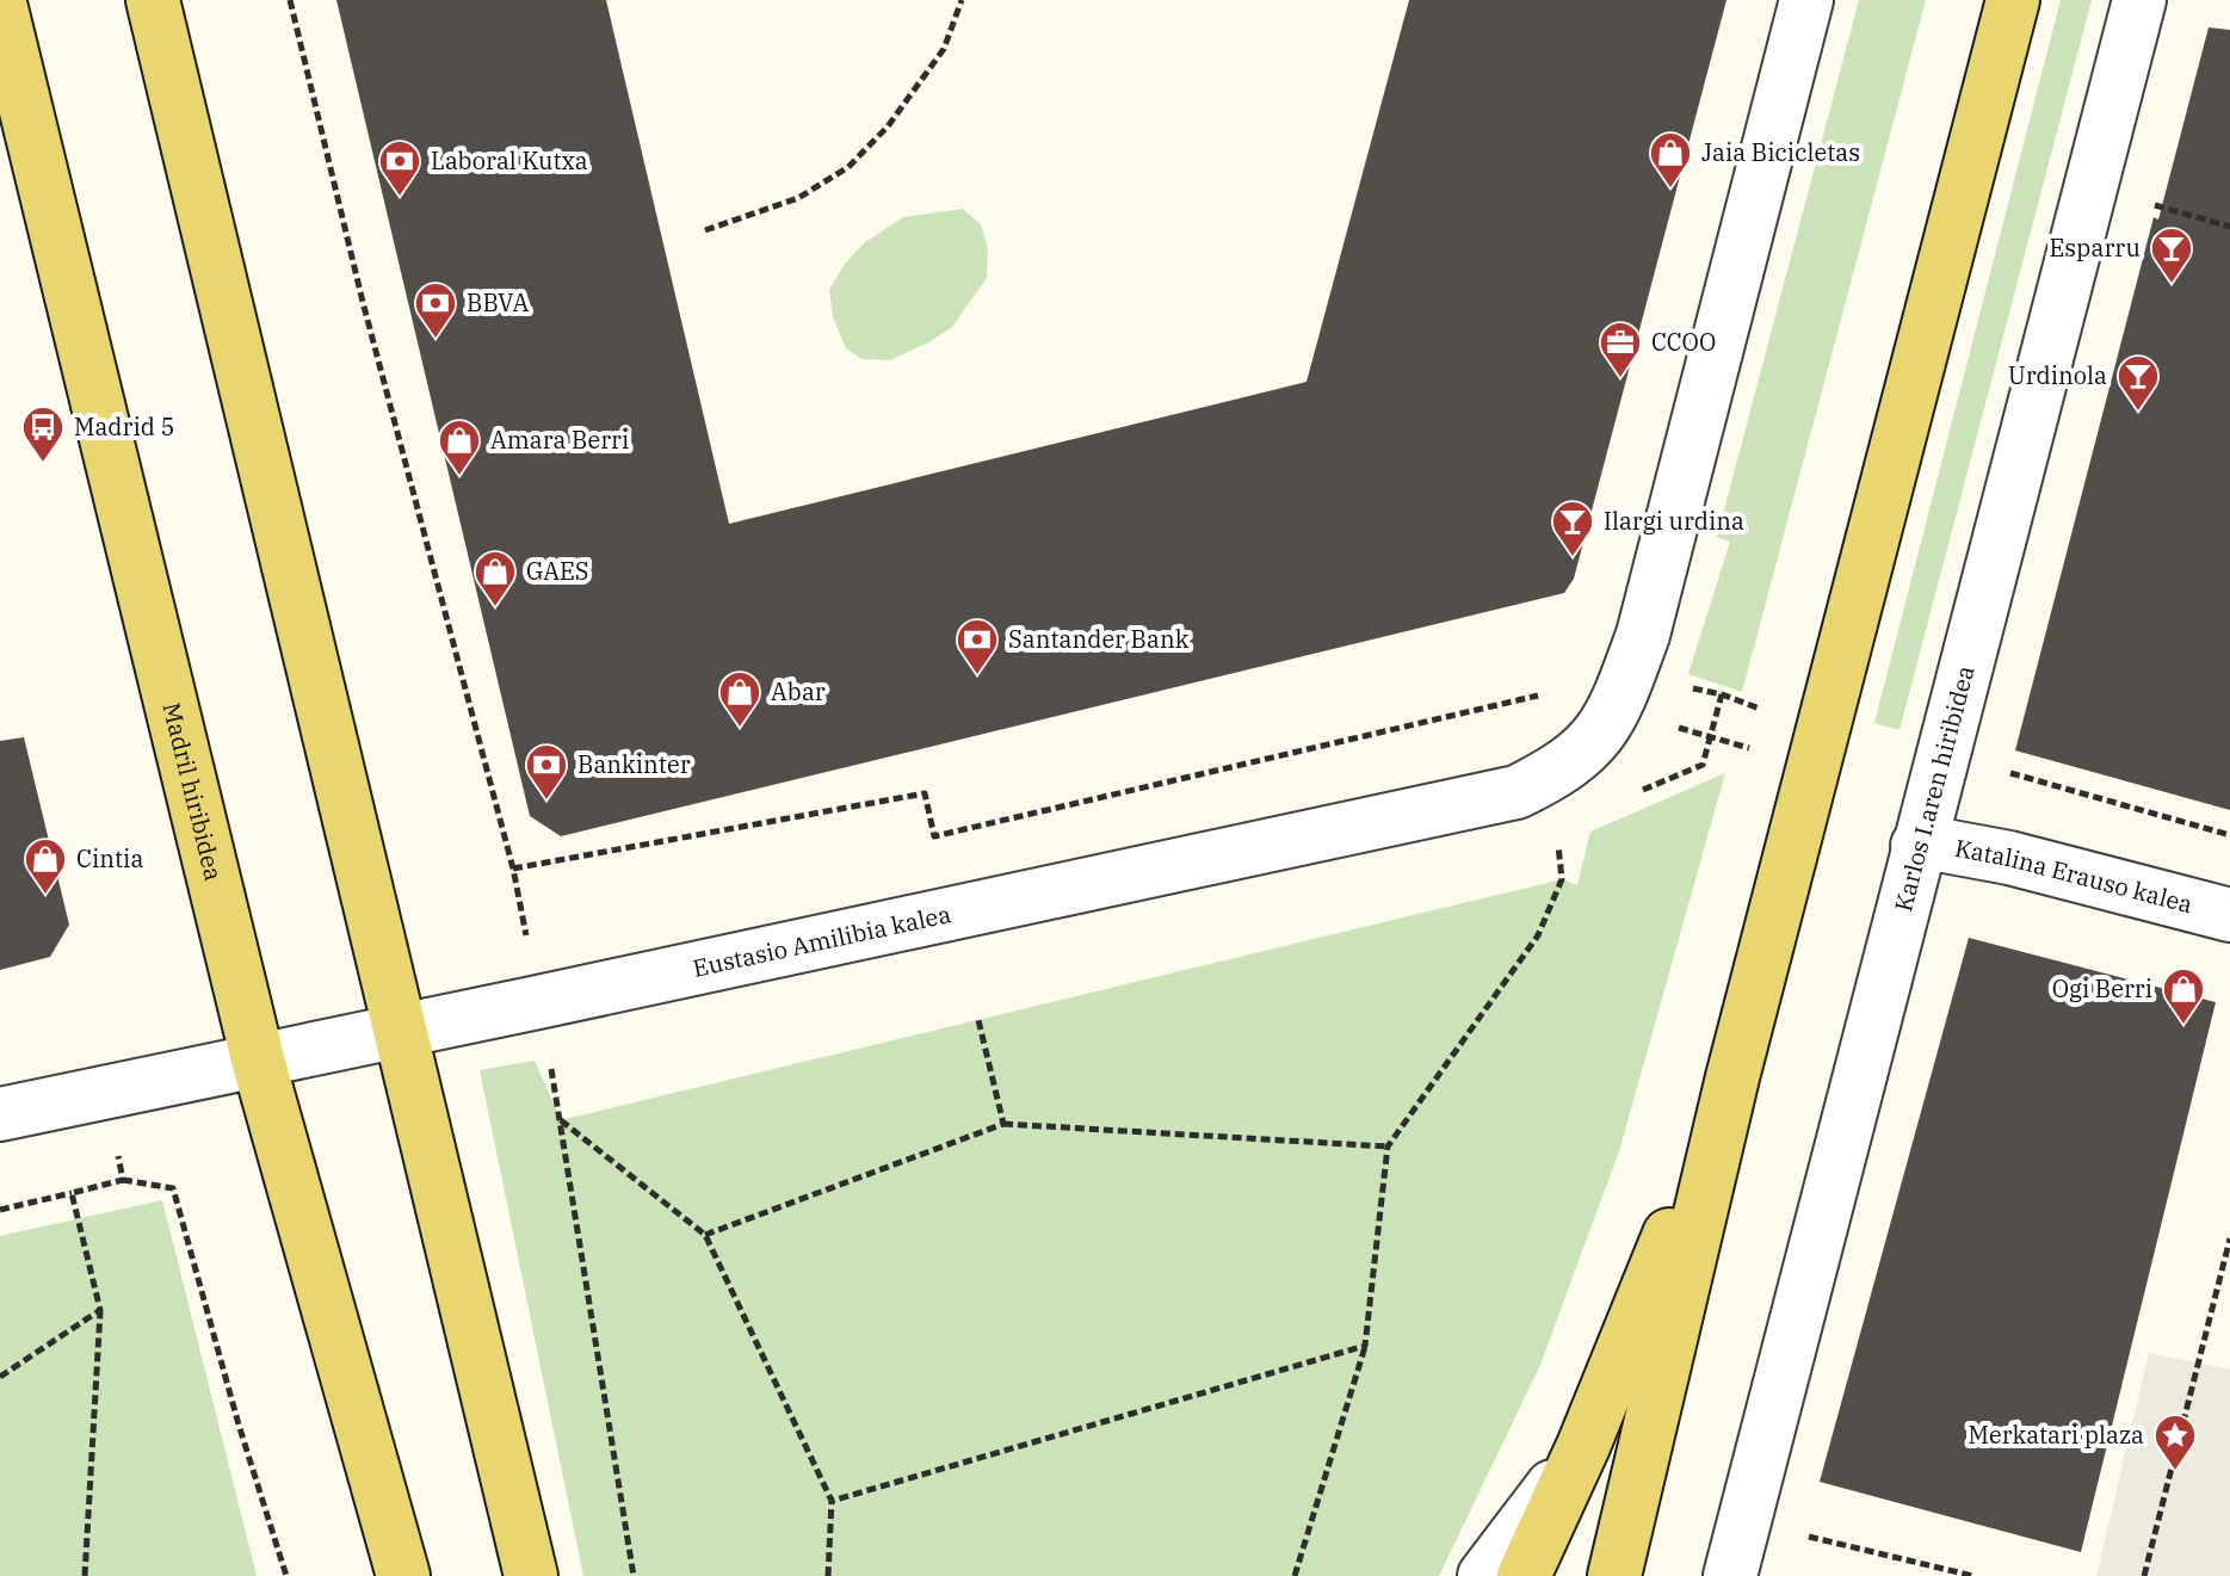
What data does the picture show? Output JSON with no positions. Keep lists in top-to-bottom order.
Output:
{
  "streets": {
    "main road": ["Madril hiribidea"],
    "street": ["Karlos I.aren hiribidea", "Katalina Erauso kalea", "Eustasio Amilibia kalea"]
  },
  "crossings": [
    ["Karlos I.aren hiribidea", "Katalina Erauso kalea"],
    ["Madril hiribidea", "Eustasio Amilibia kalea"]
  ],
  "places": {
    "shop": [
      "Jaia Bicicletas",
      "Amara Berri",
      "GAES",
      "Abar",
      "Cintia",
      "Ogi Berri"
    ],
    "bank": [
      "Laboral Kutxa",
      "BBVA",
      "Santander Bank",
      "Bankinter"
    ],
    "bar": ["Esparru", "Urdinola", "Ilargi urdina"],
    "office": ["CCOO"],
    "bus stop": ["Madrid 5"],
    "place": ["Merkatari plaza"]
  }
}
